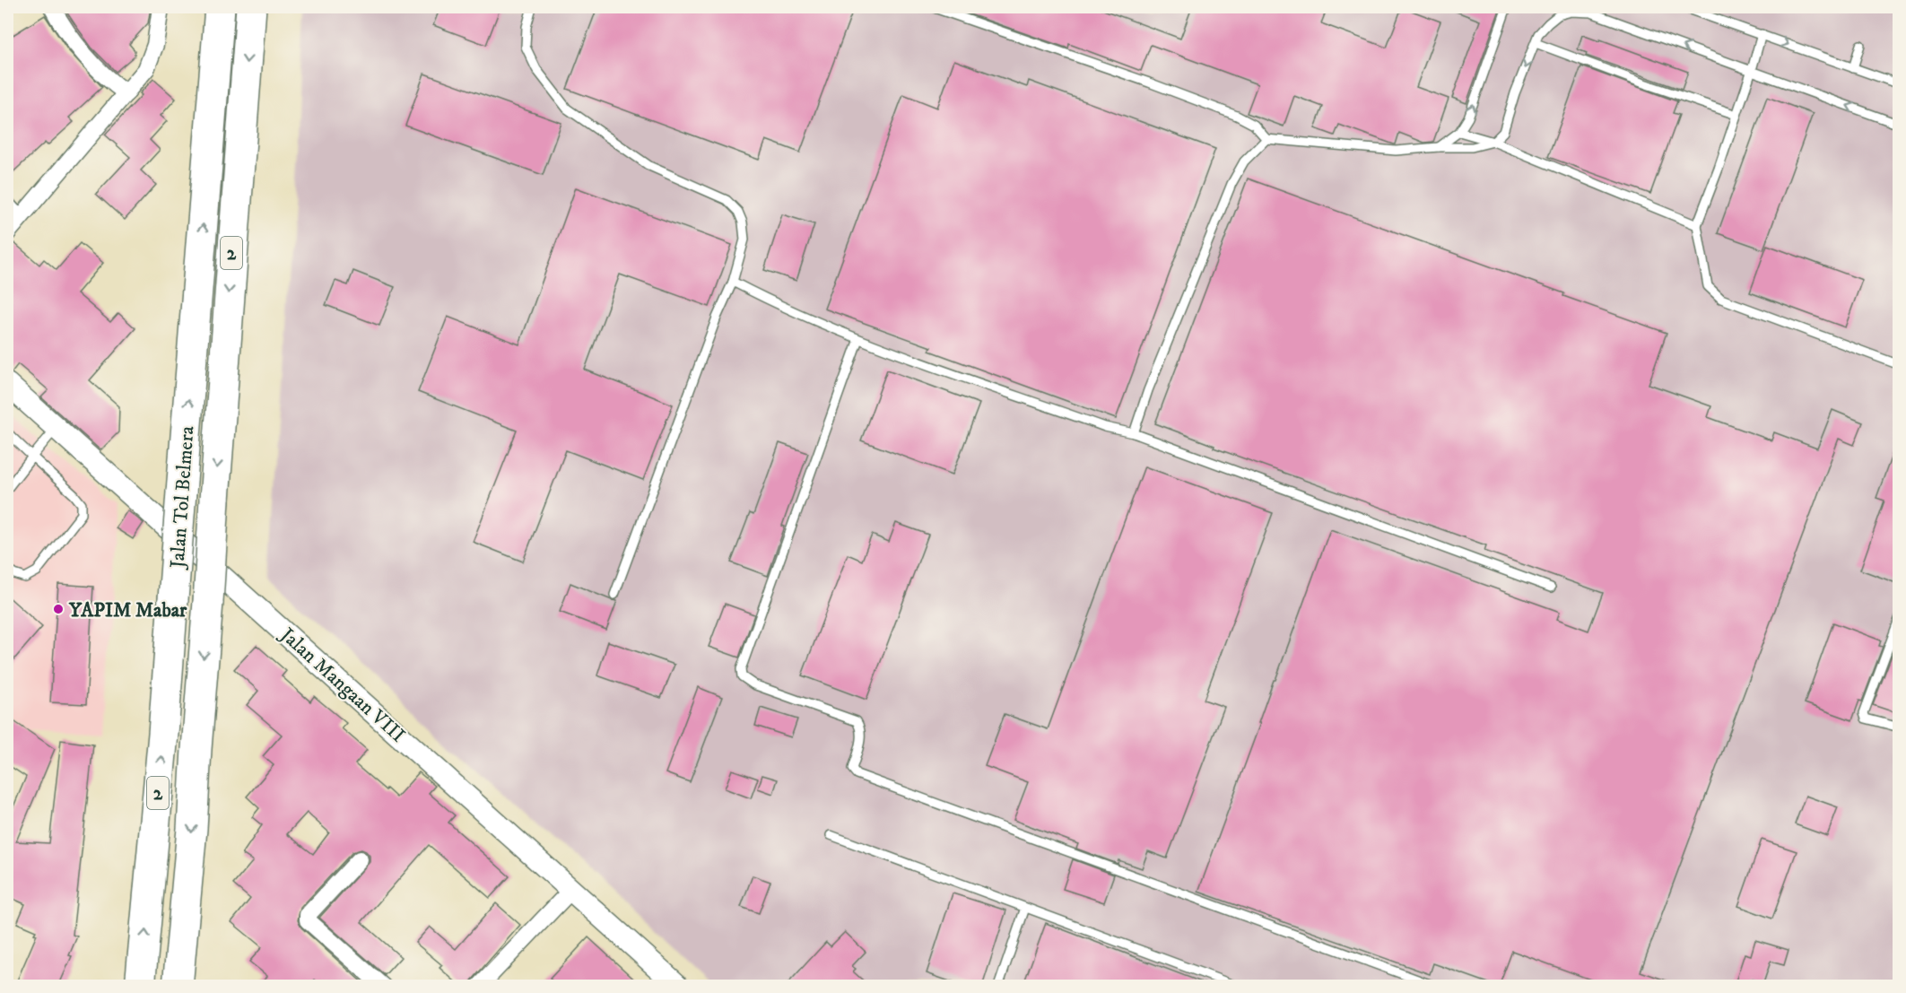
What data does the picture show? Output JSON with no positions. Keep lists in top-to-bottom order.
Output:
{
  "streets": {
    "highway": ["2", "Jalan Tol Belmera"],
    "street": ["Jalan Mangaan VIII"]
  },
  "places": ["YAPIM Mabar"]
}
